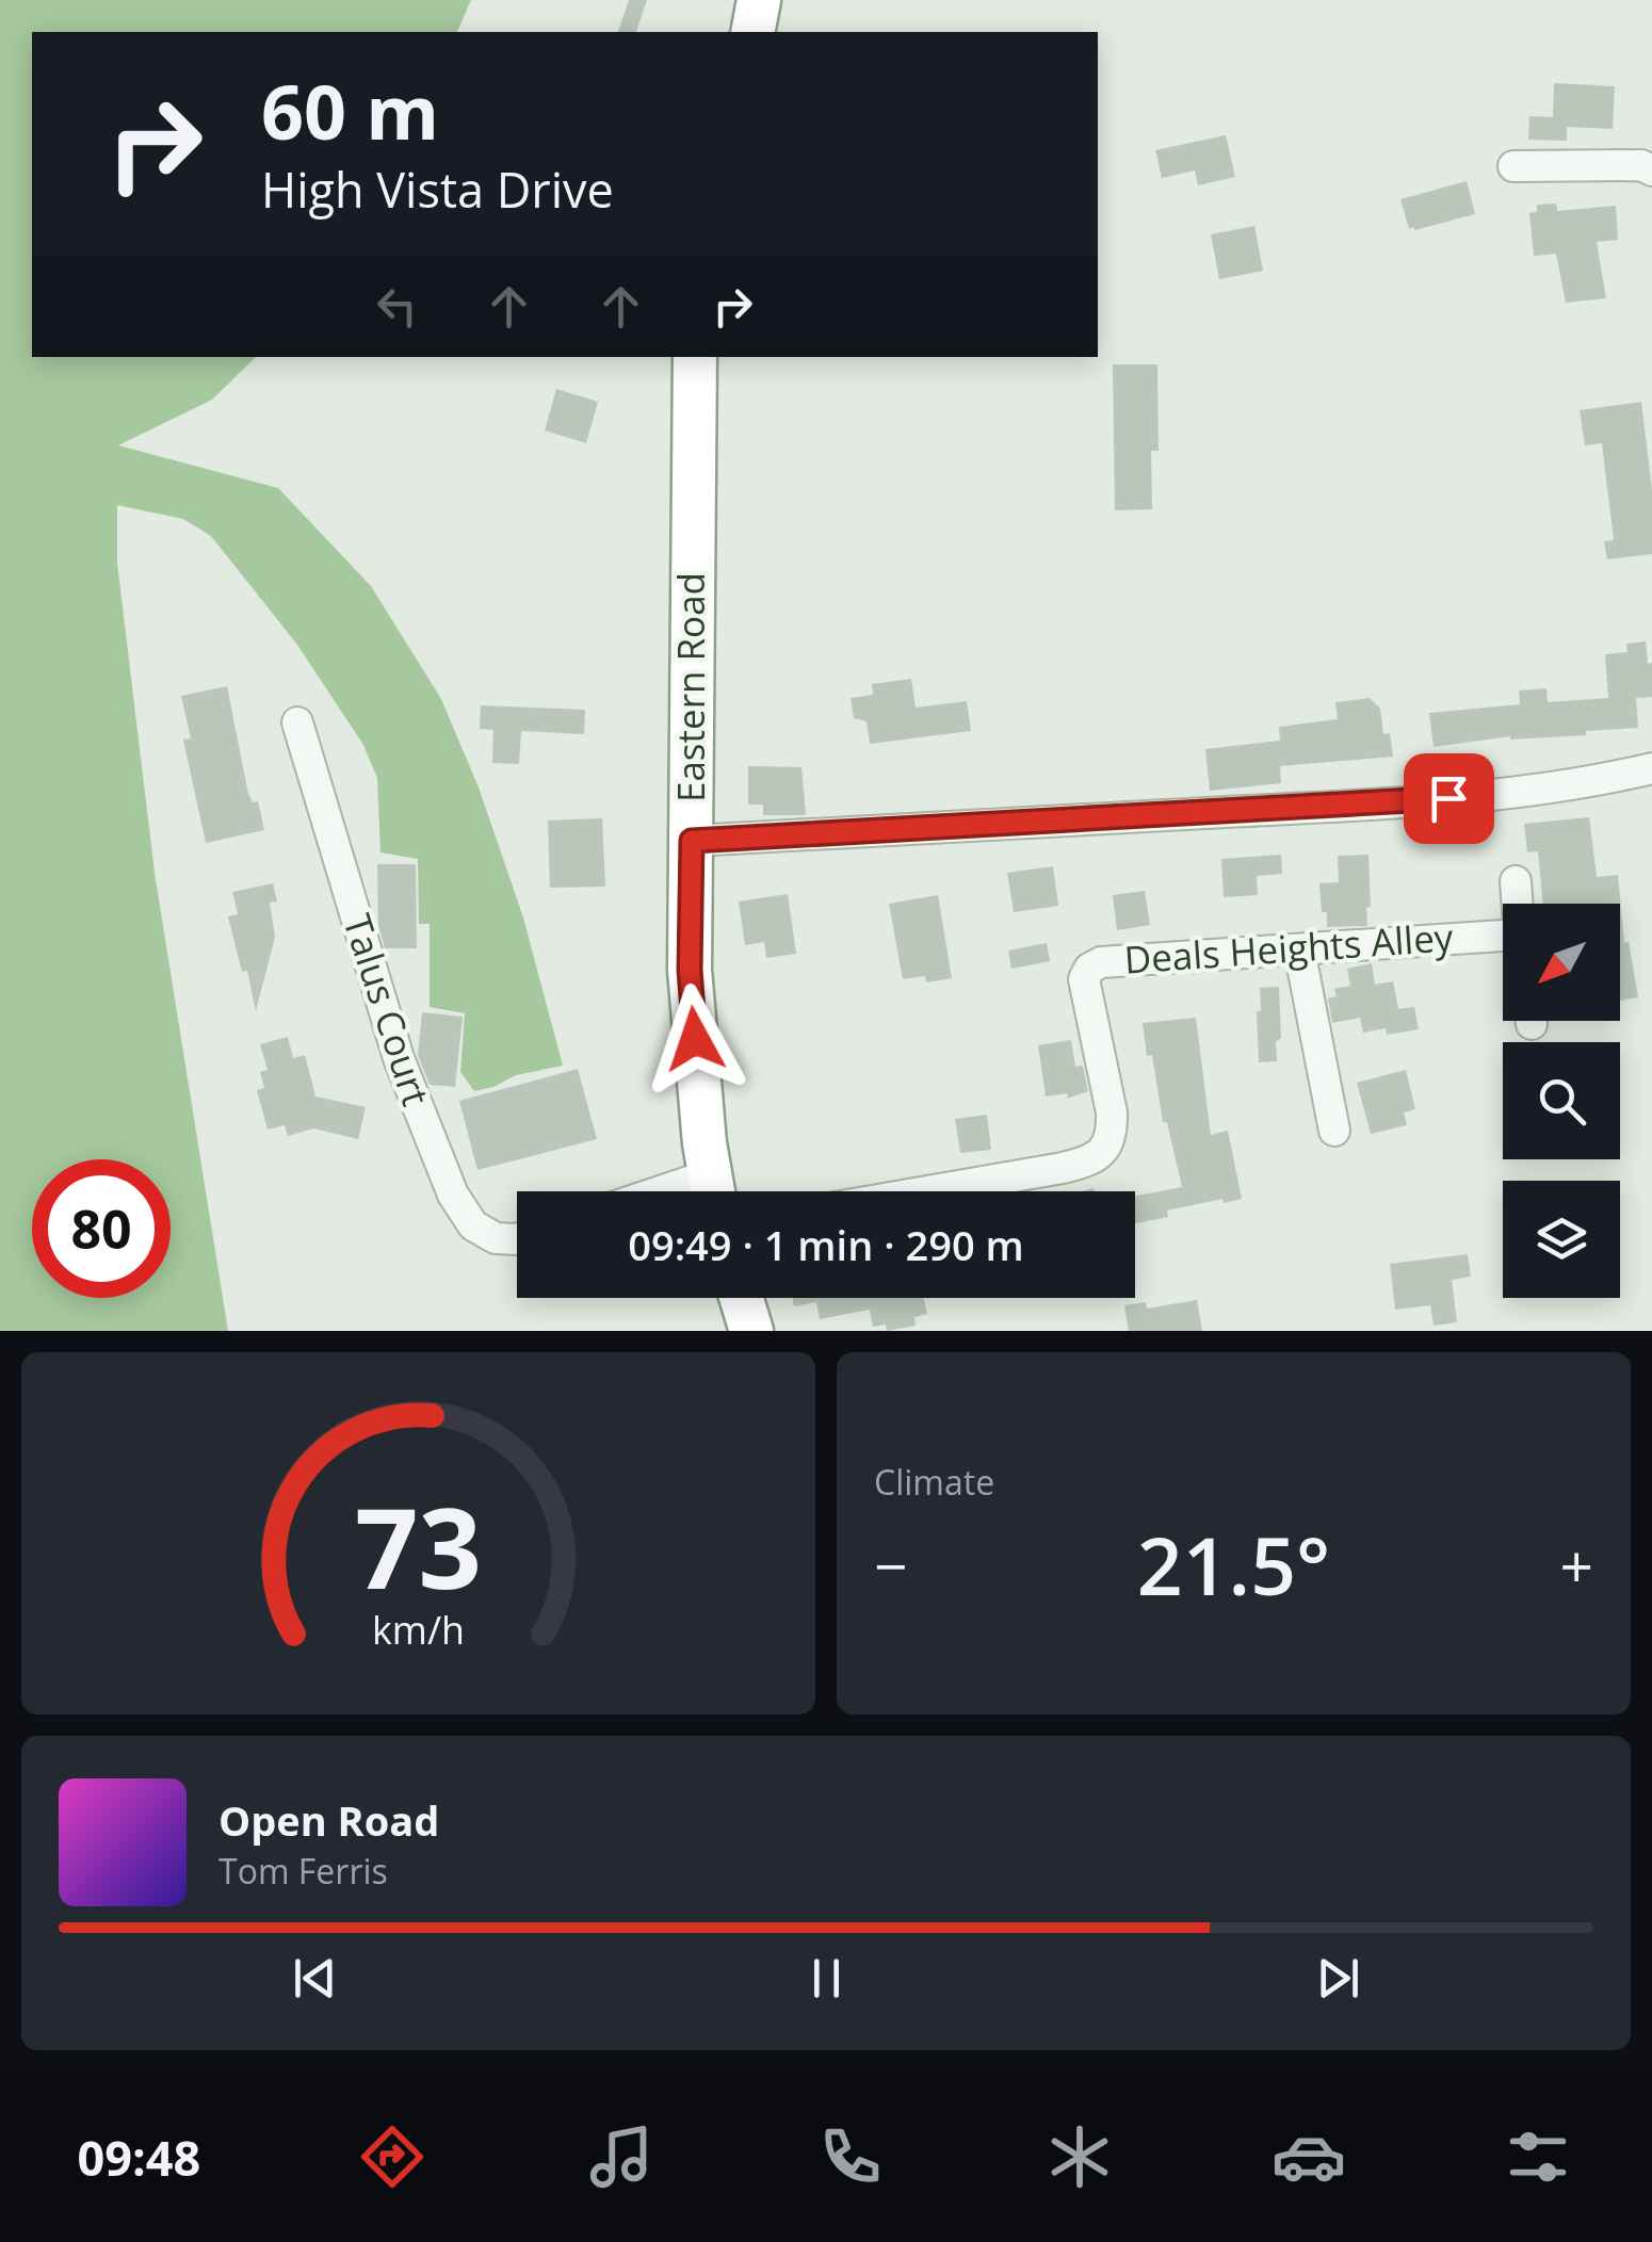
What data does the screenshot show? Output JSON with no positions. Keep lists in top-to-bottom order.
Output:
{
  "streets": {
    "highway": ["Eastern Road"],
    "street": ["Deals Heights Alley", "Talus Court"]
  },
  "north": "bottom left",
  "page": {
    "turn": ["60 m", "High Vista Drive"],
    "limit": "80",
    "trip": "09:49 · 1 min · 290 m",
    "tile": "Climate",
    "heat": ["−", "21.5°", "+"],
    "song": ["Open Road", "Tom Ferris"],
    "tabs": "09:48",
    "gauge": ["73", "km/h"]
  }
}
